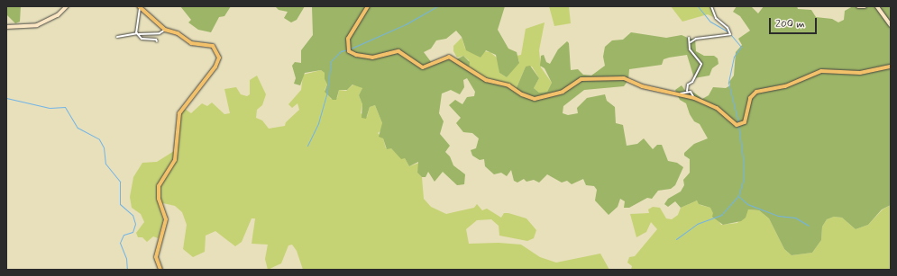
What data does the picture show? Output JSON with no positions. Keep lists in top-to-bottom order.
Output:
{
  "scale_bar": "200 m"
}
